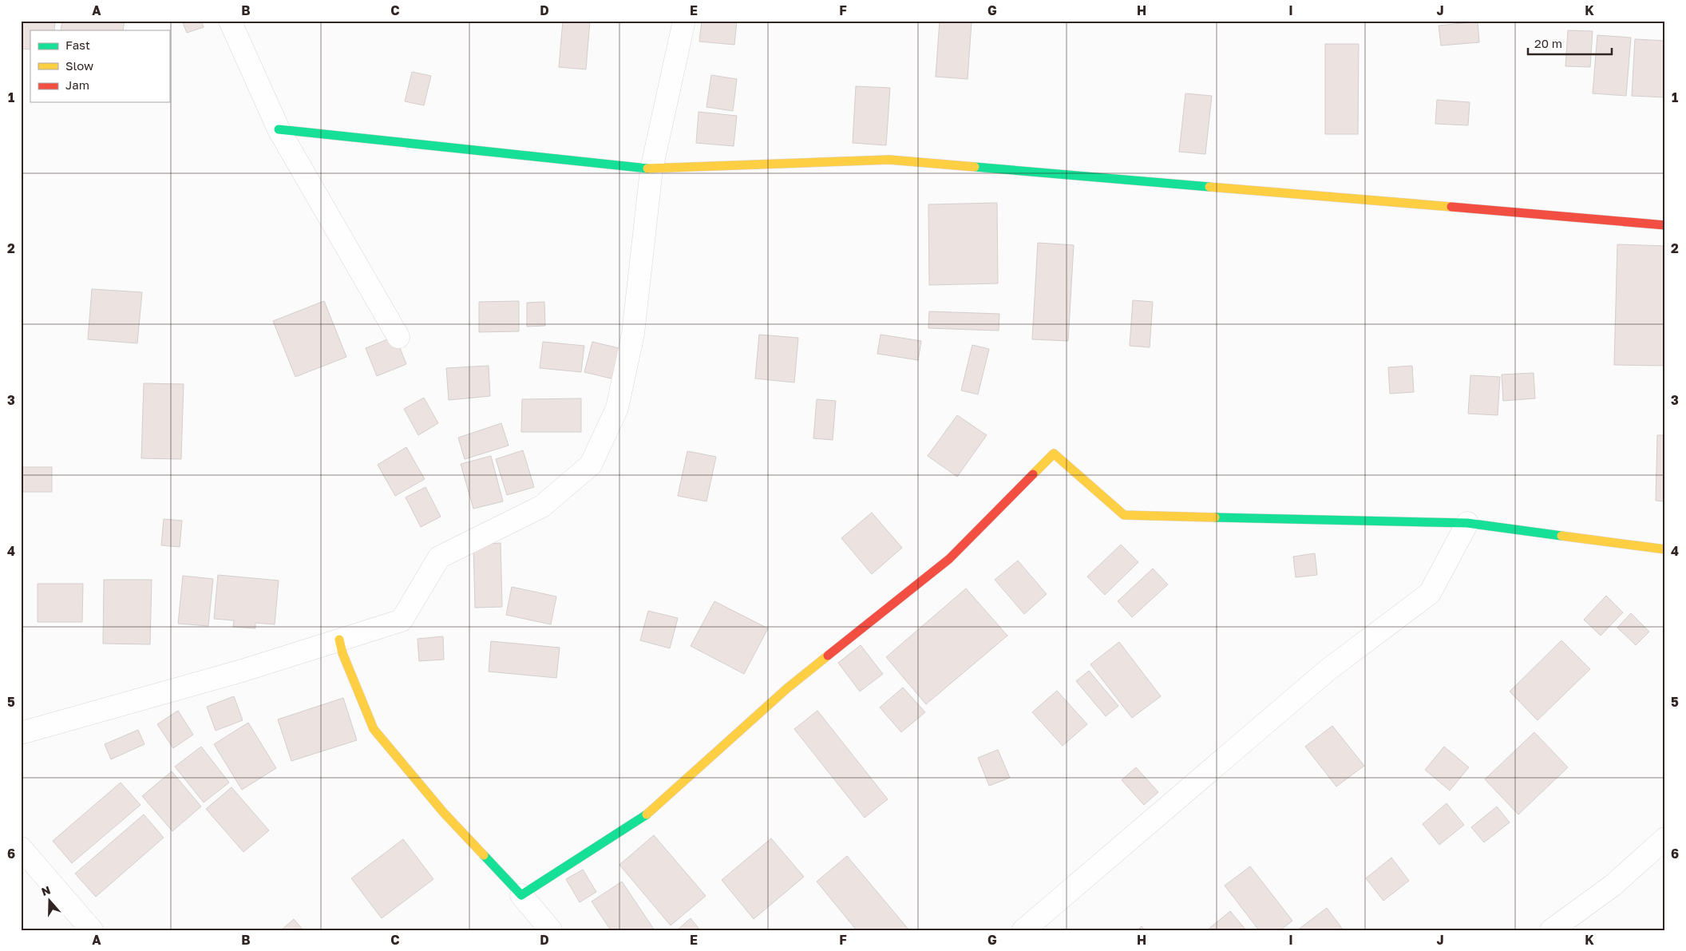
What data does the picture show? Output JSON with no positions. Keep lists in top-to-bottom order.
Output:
{
  "legend": ["Fast", "Slow", "Jam"],
  "scale_bar": "20 m",
  "north": "top",
  "grid": {
    "columns": [
      "A",
      "B",
      "C",
      "D",
      "E",
      "F",
      "G",
      "H",
      "I",
      "J",
      "K"
    ],
    "rows": [
      "1",
      "2",
      "3",
      "4",
      "5",
      "6"
    ]
  }
}
